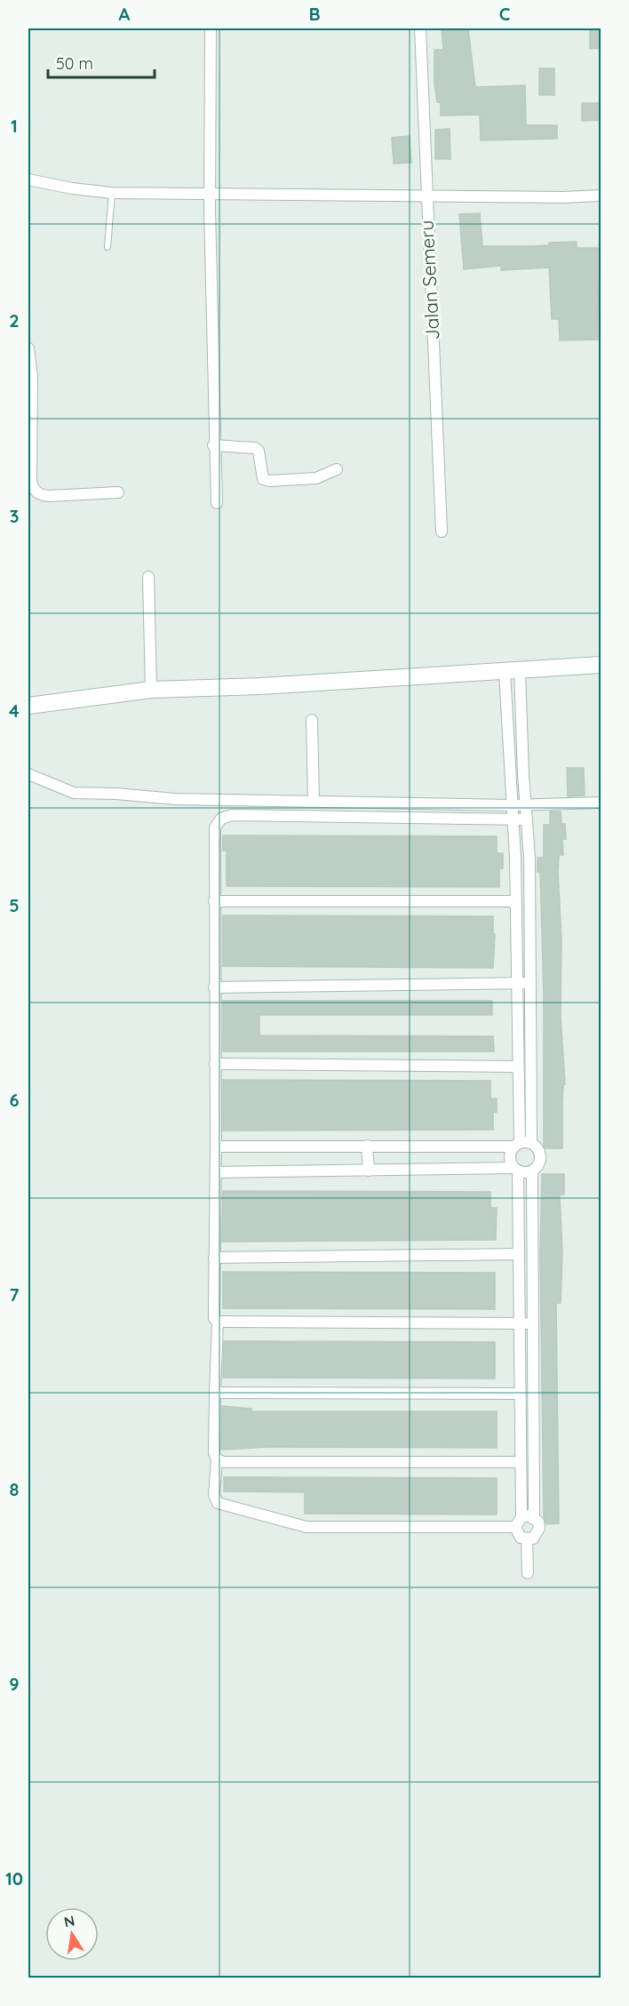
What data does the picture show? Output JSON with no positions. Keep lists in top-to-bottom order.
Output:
{
  "streets": {
    "street": ["Jalan Semeru"]
  },
  "scale_bar": "50 m",
  "north": "top",
  "grid": {
    "columns": ["A", "B", "C"],
    "rows": [
      "1",
      "2",
      "3",
      "4",
      "5",
      "6",
      "7",
      "8",
      "9",
      "10"
    ]
  }
}
